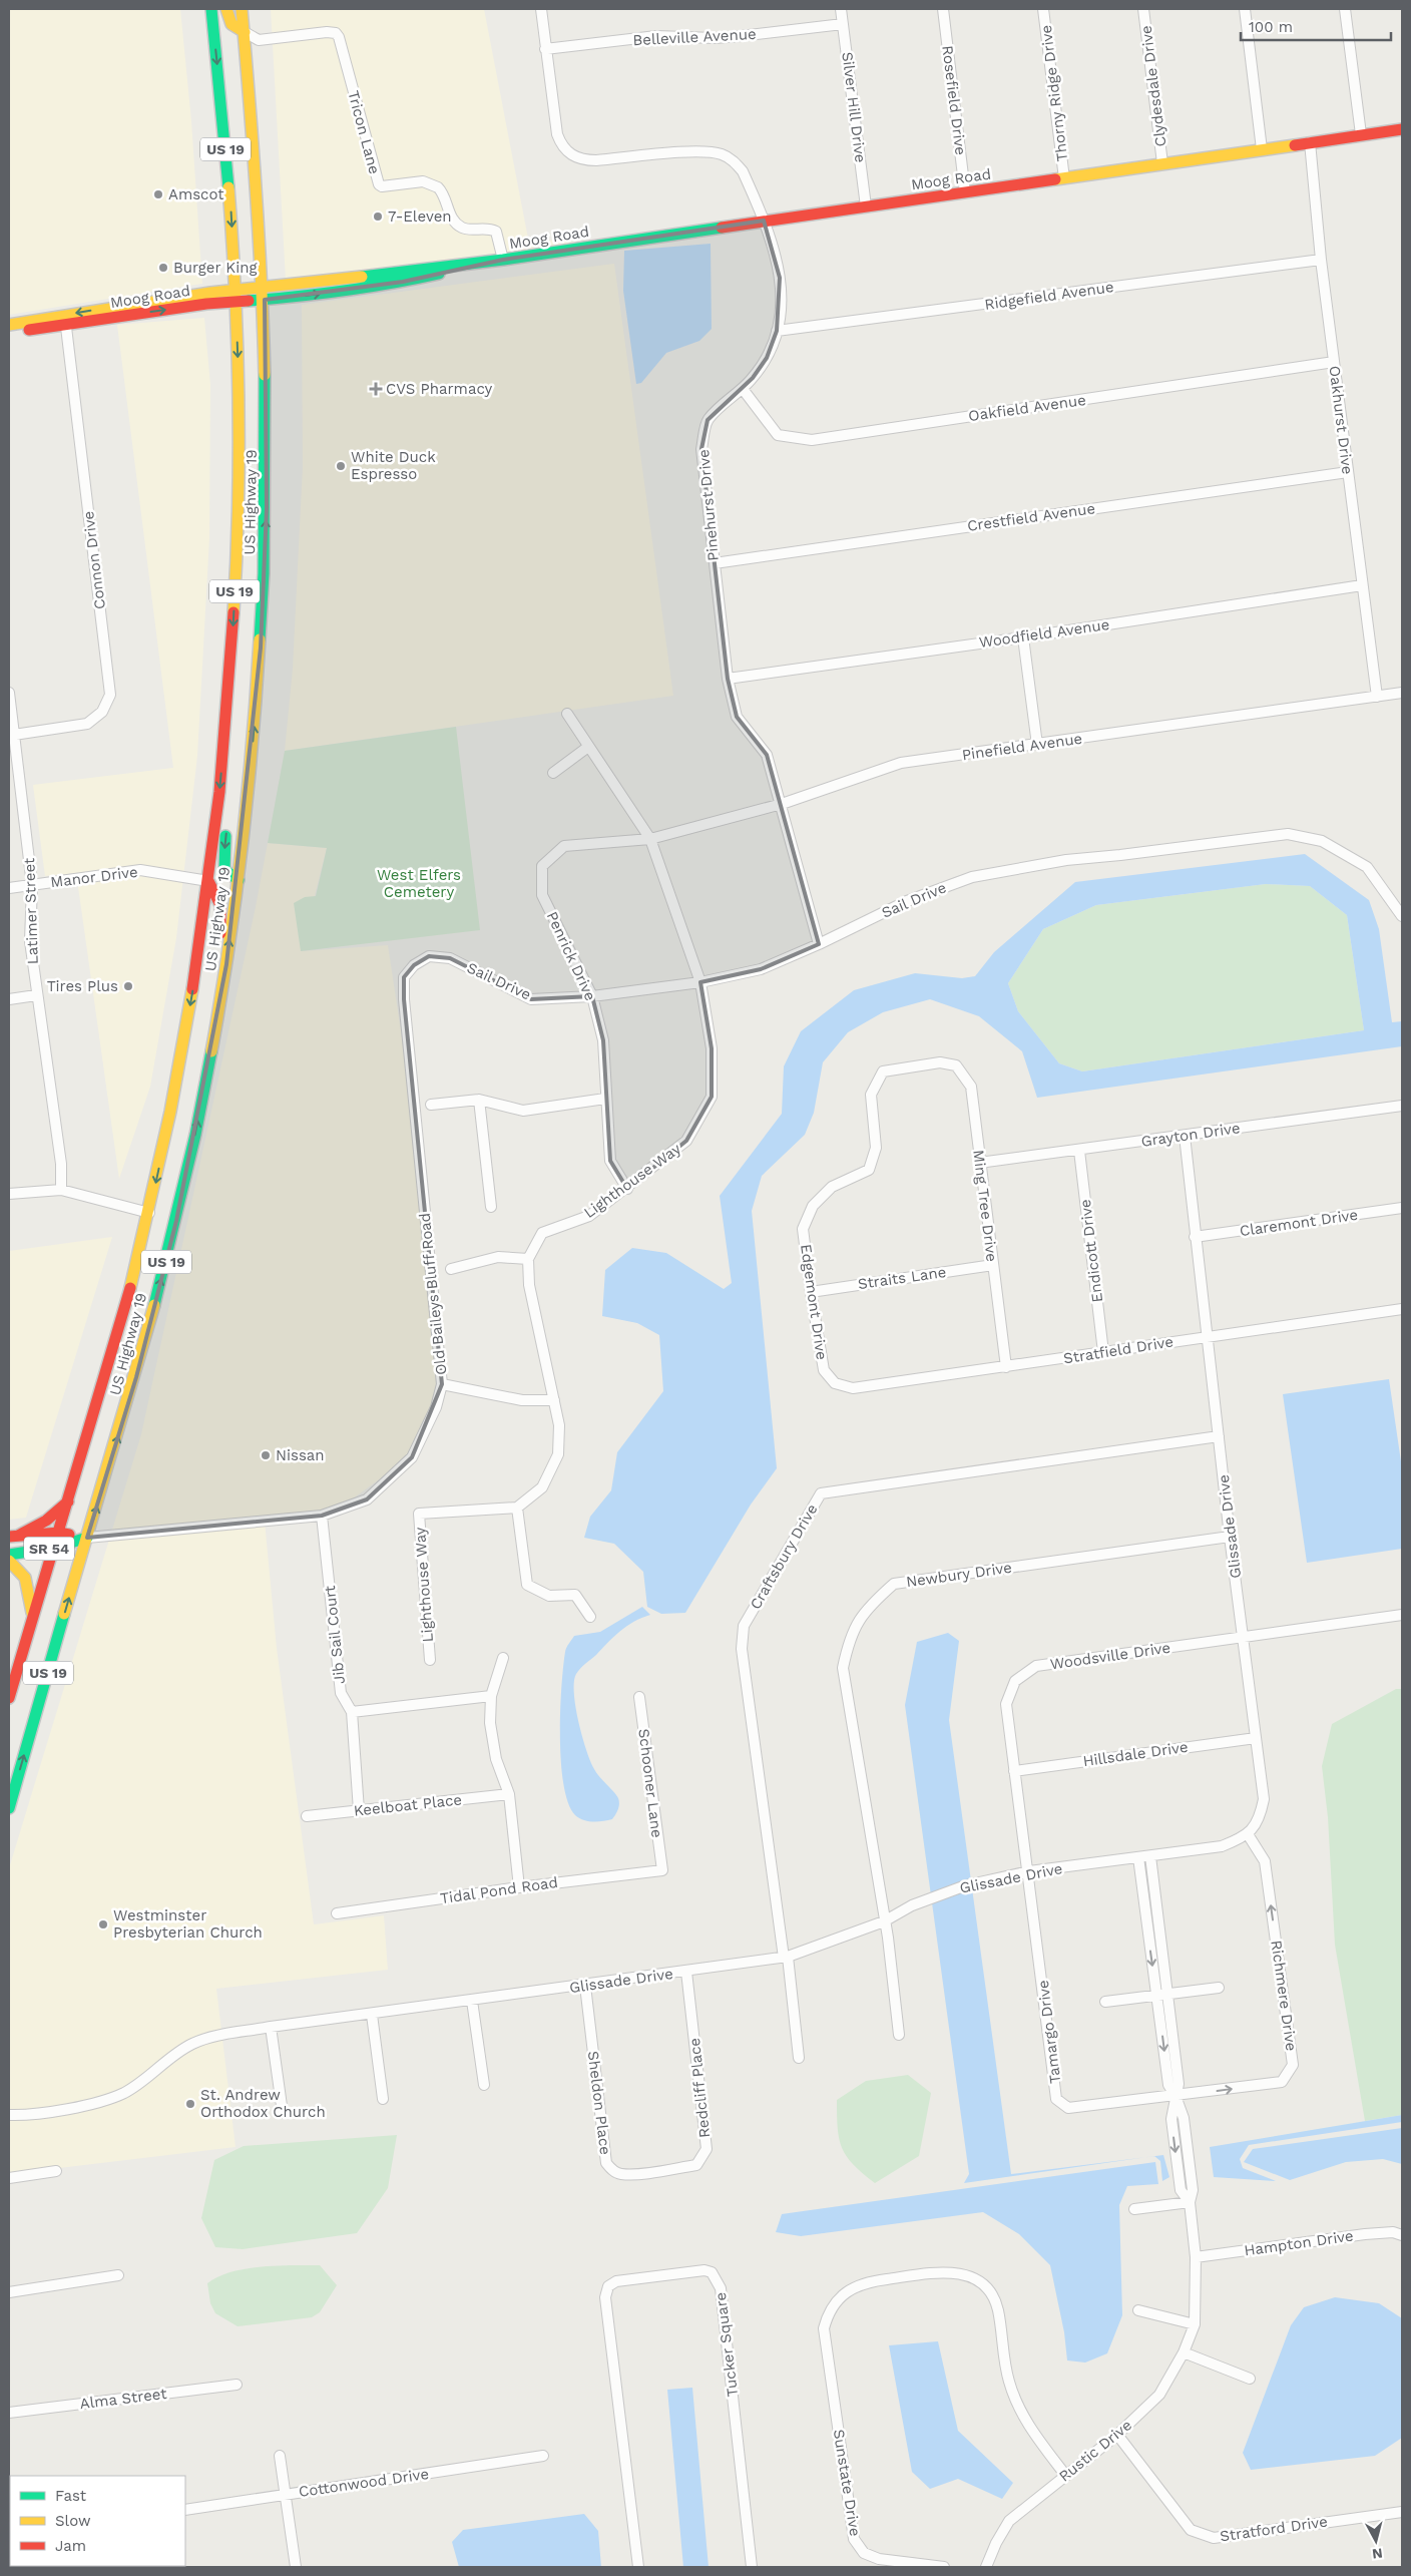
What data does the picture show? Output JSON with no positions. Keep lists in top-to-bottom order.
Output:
{
  "streets": {
    "main road": [
      "US 19",
      "Moog Road",
      "US Highway 19",
      "SR 54"
    ],
    "street": [
      "Belleville Avenue",
      "Clydesdale Drive",
      "Thorny Ridge Drive",
      "Rosefield Drive",
      "Silver Hill Drive",
      "Tricon Lane",
      "Ridgefield Avenue",
      "Oakfield Avenue",
      "Oakhurst Drive",
      "Pinehurst Drive",
      "Crestfield Avenue",
      "Connon Drive",
      "Woodfield Avenue",
      "Pinefield Avenue",
      "Manor Drive",
      "Sail Drive",
      "Latimer Street",
      "Penrick Drive",
      "Grayton Drive",
      "Lighthouse Way",
      "Ming Tree Drive",
      "Claremont Drive",
      "Endicott Drive",
      "Straits Lane",
      "Old Baileys Bluff Road",
      "Edgemont Drive",
      "Stratfield Drive",
      "Glissade Drive",
      "Craftsbury Drive",
      "Newbury Drive",
      "Jib Sail Court",
      "Woodsville Drive",
      "Hillsdale Drive",
      "Schooner Lane",
      "Keelboat Place",
      "Tidal Pond Road",
      "Richmere Drive",
      "Tamargo Drive",
      "Redcliff Place",
      "Sheldon Place",
      "Hampton Drive",
      "Tucker Square",
      "Alma Street",
      "Rustic Drive",
      "Cottonwood Drive",
      "Sunstate Drive",
      "Stratford Drive"
    ]
  },
  "crossings": [
    ["Belleville Avenue", "Silver Hill Drive"],
    ["Belleville Avenue", "Pinehurst Drive"],
    ["Clydesdale Drive", "Moog Road"],
    ["Thorny Ridge Drive", "Moog Road"],
    ["Rosefield Drive", "Moog Road"],
    ["Silver Hill Drive", "Moog Road"],
    ["Tricon Lane", "Moog Road"],
    ["Tricon Lane", "US Highway 19"],
    ["Moog Road", "Oakhurst Drive"],
    ["Moog Road", "US Highway 19"],
    ["Moog Road", "Pinehurst Drive"],
    ["Moog Road", "Connon Drive"],
    ["Ridgefield Avenue", "Oakhurst Drive"],
    ["Ridgefield Avenue", "Pinehurst Drive"],
    ["Oakfield Avenue", "Oakhurst Drive"],
    ["Oakfield Avenue", "Pinehurst Drive"],
    ["Oakhurst Drive", "Crestfield Avenue"],
    ["Oakhurst Drive", "Woodfield Avenue"],
    ["Oakhurst Drive", "Pinefield Avenue"],
    ["US Highway 19", "Manor Drive"],
    ["US Highway 19", "Old Baileys Bluff Road"],
    ["US Highway 19", "SR 54"],
    ["Pinehurst Drive", "Crestfield Avenue"],
    ["Pinehurst Drive", "Woodfield Avenue"],
    ["Pinehurst Drive", "Pinefield Avenue"],
    ["Pinehurst Drive", "Sail Drive"],
    ["Connon Drive", "Latimer Street"],
    ["Pinefield Avenue", "Penrick Drive"],
    ["Pinefield Avenue", "Lighthouse Way"],
    ["Manor Drive", "Latimer Street"],
    ["Sail Drive", "Penrick Drive"],
    ["Sail Drive", "Lighthouse Way"],
    ["Sail Drive", "Old Baileys Bluff Road"],
    ["Penrick Drive", "Lighthouse Way"],
    ["Grayton Drive", "Ming Tree Drive"],
    ["Grayton Drive", "Endicott Drive"],
    ["Grayton Drive", "Glissade Drive"],
    ["Ming Tree Drive", "Straits Lane"],
    ["Ming Tree Drive", "Edgemont Drive"],
    ["Ming Tree Drive", "Stratfield Drive"],
    ["Claremont Drive", "Glissade Drive"],
    ["Endicott Drive", "Stratfield Drive"],
    ["Straits Lane", "Edgemont Drive"],
    ["Old Baileys Bluff Road", "SR 54"],
    ["Old Baileys Bluff Road", "Jib Sail Court"],
    ["Edgemont Drive", "Stratfield Drive"],
    ["Stratfield Drive", "Glissade Drive"],
    ["Glissade Drive", "Craftsbury Drive"],
    ["Glissade Drive", "Newbury Drive"],
    ["Glissade Drive", "Woodsville Drive"],
    ["Glissade Drive", "Hillsdale Drive"],
    ["Glissade Drive", "Richmere Drive"],
    ["Glissade Drive", "Tamargo Drive"],
    ["Glissade Drive", "Redcliff Place"],
    ["Glissade Drive", "Sheldon Place"],
    ["Jib Sail Court", "Keelboat Place"],
    ["Woodsville Drive", "Hillsdale Drive"],
    ["Woodsville Drive", "Tamargo Drive"],
    ["Schooner Lane", "Tidal Pond Road"],
    ["Richmere Drive", "Tamargo Drive"],
    ["Richmere Drive", "Rustic Drive"],
    ["Tamargo Drive", "Rustic Drive"],
    ["Redcliff Place", "Sheldon Place"],
    ["Hampton Drive", "Rustic Drive"],
    ["Rustic Drive", "Sunstate Drive"],
    ["Rustic Drive", "Stratford Drive"]
  ],
  "parks": ["West Elfers Cemetery"],
  "places": {
    "other": [
      "Amscot",
      "7-Eleven",
      "Burger King",
      "White Duck Espresso",
      "Tires Plus",
      "Nissan",
      "Westminster Presbyterian Church",
      "St. Andrew Orthodox Church"
    ],
    "health": ["CVS Pharmacy"]
  },
  "legend": ["Fast", "Slow", "Jam"],
  "scale_bar": "100 m",
  "north": "bottom"
}
